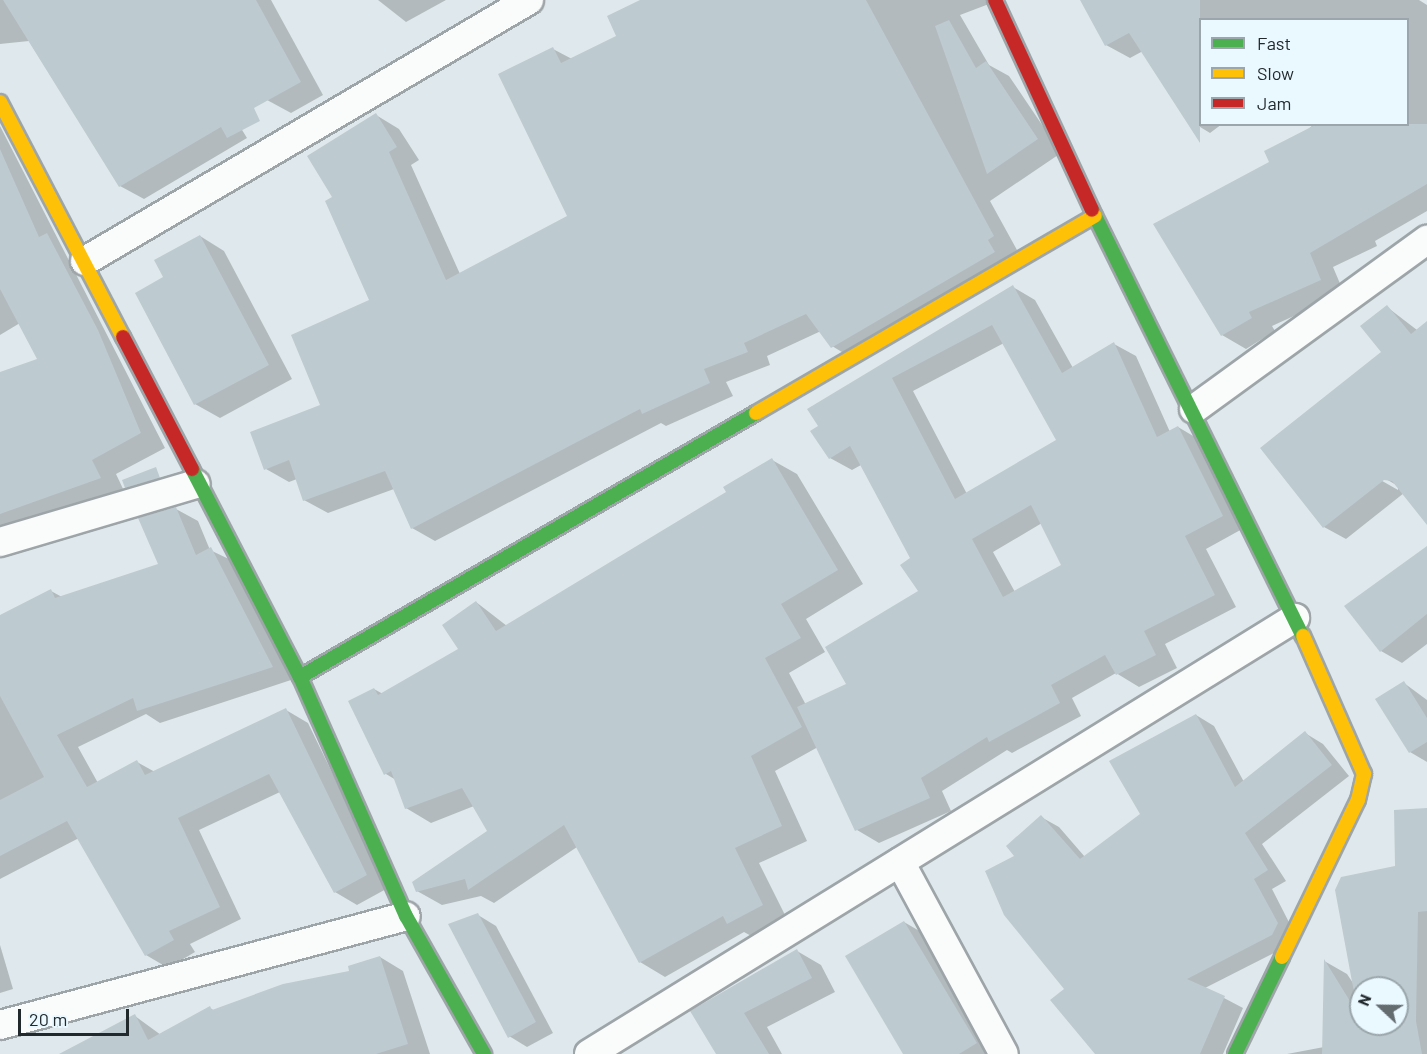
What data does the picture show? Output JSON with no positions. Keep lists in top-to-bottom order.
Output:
{
  "legend": ["Fast", "Slow", "Jam"],
  "scale_bar": "20 m",
  "north": "left"
}
